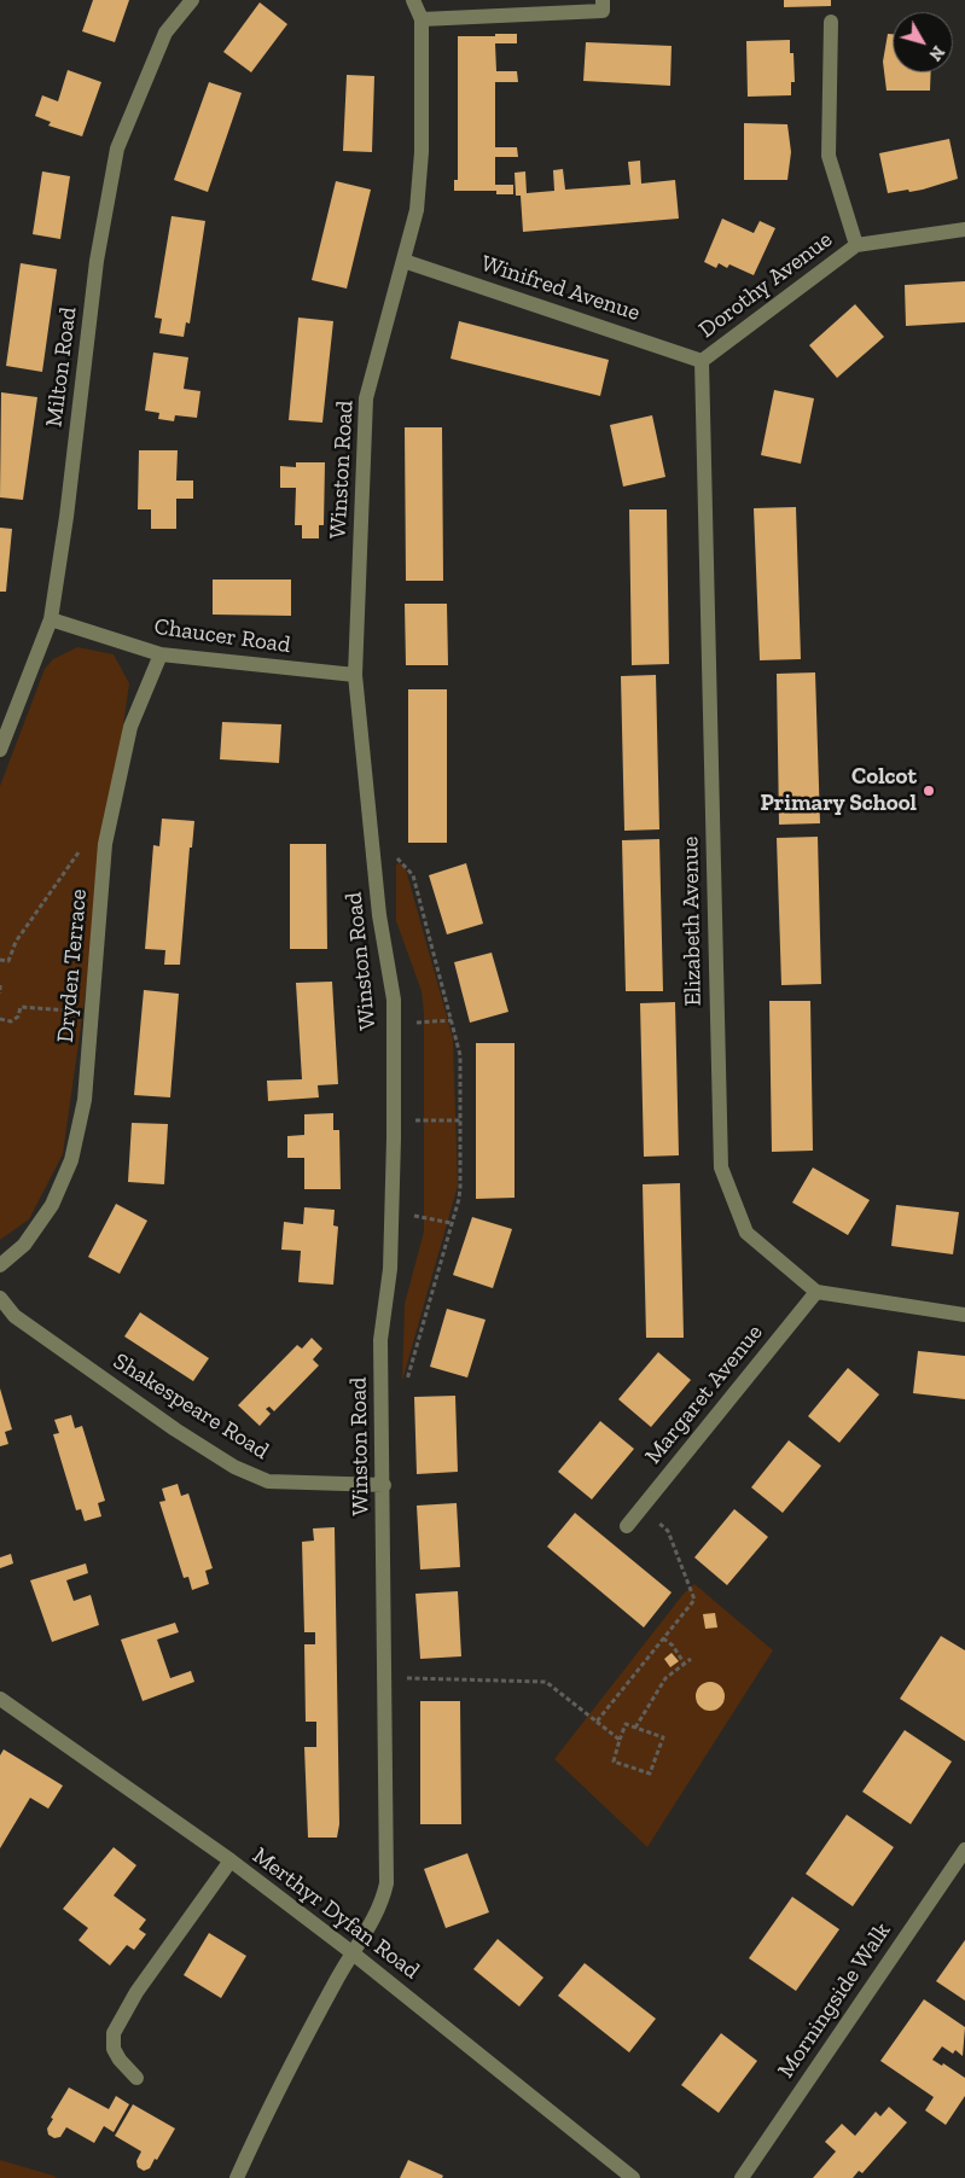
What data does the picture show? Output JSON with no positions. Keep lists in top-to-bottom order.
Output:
{
  "streets": {
    "street": [
      "Dorothy Avenue",
      "Winifred Avenue",
      "Milton Road",
      "Winston Road",
      "Chaucer Road",
      "Elizabeth Avenue",
      "Dryden Terrace",
      "Margaret Avenue",
      "Shakespeare Road",
      "Merthyr Dyfan Road",
      "Morningside Walk"
    ]
  },
  "crossings": [
    ["Dorothy Avenue", "Winifred Avenue"],
    ["Dorothy Avenue", "Elizabeth Avenue"],
    ["Winifred Avenue", "Winston Road"],
    ["Winifred Avenue", "Elizabeth Avenue"],
    ["Milton Road", "Chaucer Road"],
    ["Winston Road", "Chaucer Road"],
    ["Winston Road", "Shakespeare Road"],
    ["Winston Road", "Merthyr Dyfan Road"],
    ["Chaucer Road", "Dryden Terrace"],
    ["Elizabeth Avenue", "Margaret Avenue"]
  ],
  "places": ["Colcot Primary School"],
  "north": "bottom right"
}
